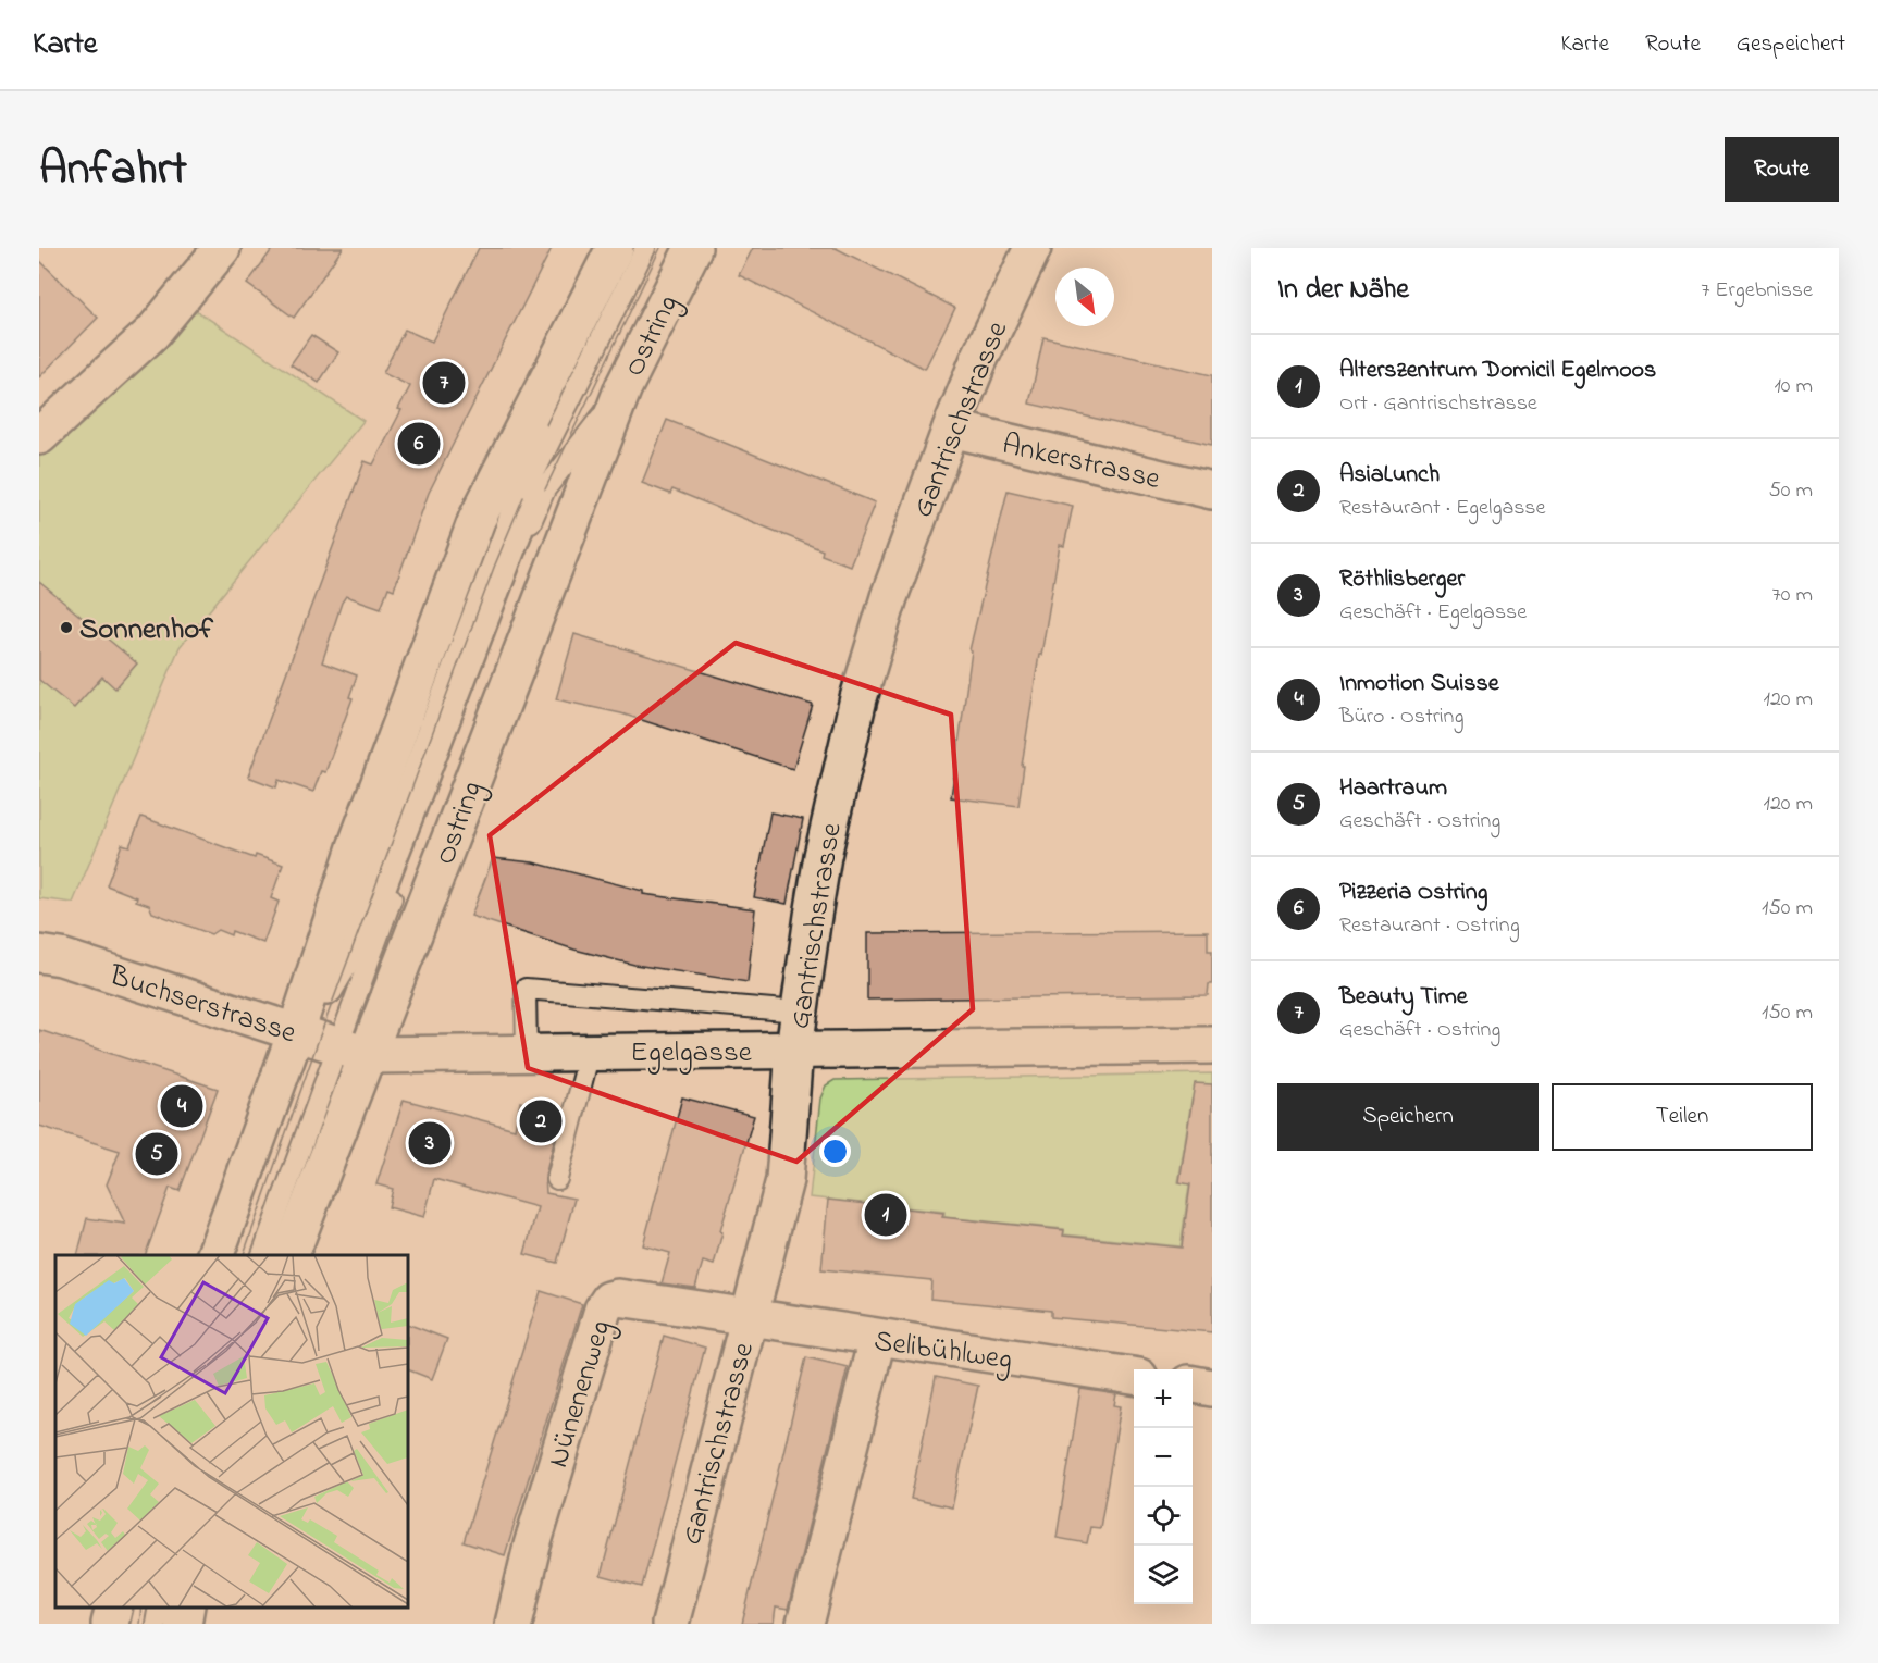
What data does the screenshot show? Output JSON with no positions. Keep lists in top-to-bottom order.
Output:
{
  "streets": {
    "street": [
      "Ostring",
      "Gantrischstrasse",
      "Ankerstrasse",
      "Buchserstrasse",
      "Egelgasse",
      "Selibühlweg",
      "Nünenenweg"
    ]
  },
  "crossings": [
    ["Ostring", "Buchserstrasse"],
    ["Ostring", "Egelgasse"],
    ["Gantrischstrasse", "Ankerstrasse"],
    ["Gantrischstrasse", "Egelgasse"],
    ["Gantrischstrasse", "Selibühlweg"],
    ["Gantrischstrasse", "Nünenenweg"],
    ["Buchserstrasse", "Egelgasse"],
    ["Selibühlweg", "Nünenenweg"]
  ],
  "places": ["Sonnenhof"],
  "north": "bottom right",
  "page": {
    "header": "Karte",
    "nav": ["Karte", "Route", "Gespeichert"],
    "title": "Anfahrt",
    "buttons": [
      "Route",
      ["Speichern", "Teilen"]
    ],
    "heading": ["In der Nähe", "7 Ergebnisse"],
    "list": [
      {
        "mark": "1",
        "name": "Alterszentrum Domicil Egelmoos",
        "note": "Ort · Gantrischstrasse",
        "value": "10 m"
      },
      {
        "mark": "2",
        "name": "AsiaLunch",
        "note": "Restaurant · Egelgasse",
        "value": "50 m"
      },
      {
        "mark": "3",
        "name": "Röthlisberger",
        "note": "Geschäft · Egelgasse",
        "value": "70 m"
      },
      {
        "mark": "4",
        "name": "Inmotion Suisse",
        "note": "Büro · Ostring",
        "value": "120 m"
      },
      {
        "mark": "5",
        "name": "Haartraum",
        "note": "Geschäft · Ostring",
        "value": "120 m"
      },
      {
        "mark": "6",
        "name": "Pizzeria Ostring",
        "note": "Restaurant · Ostring",
        "value": "150 m"
      },
      {
        "mark": "7",
        "name": "Beauty Time",
        "note": "Geschäft · Ostring",
        "value": "150 m"
      }
    ],
    "pins": [
      "7",
      "6",
      "4",
      "2",
      "3",
      "5",
      "1"
    ],
    "map_buttons": ["+", "−"]
  }
}
